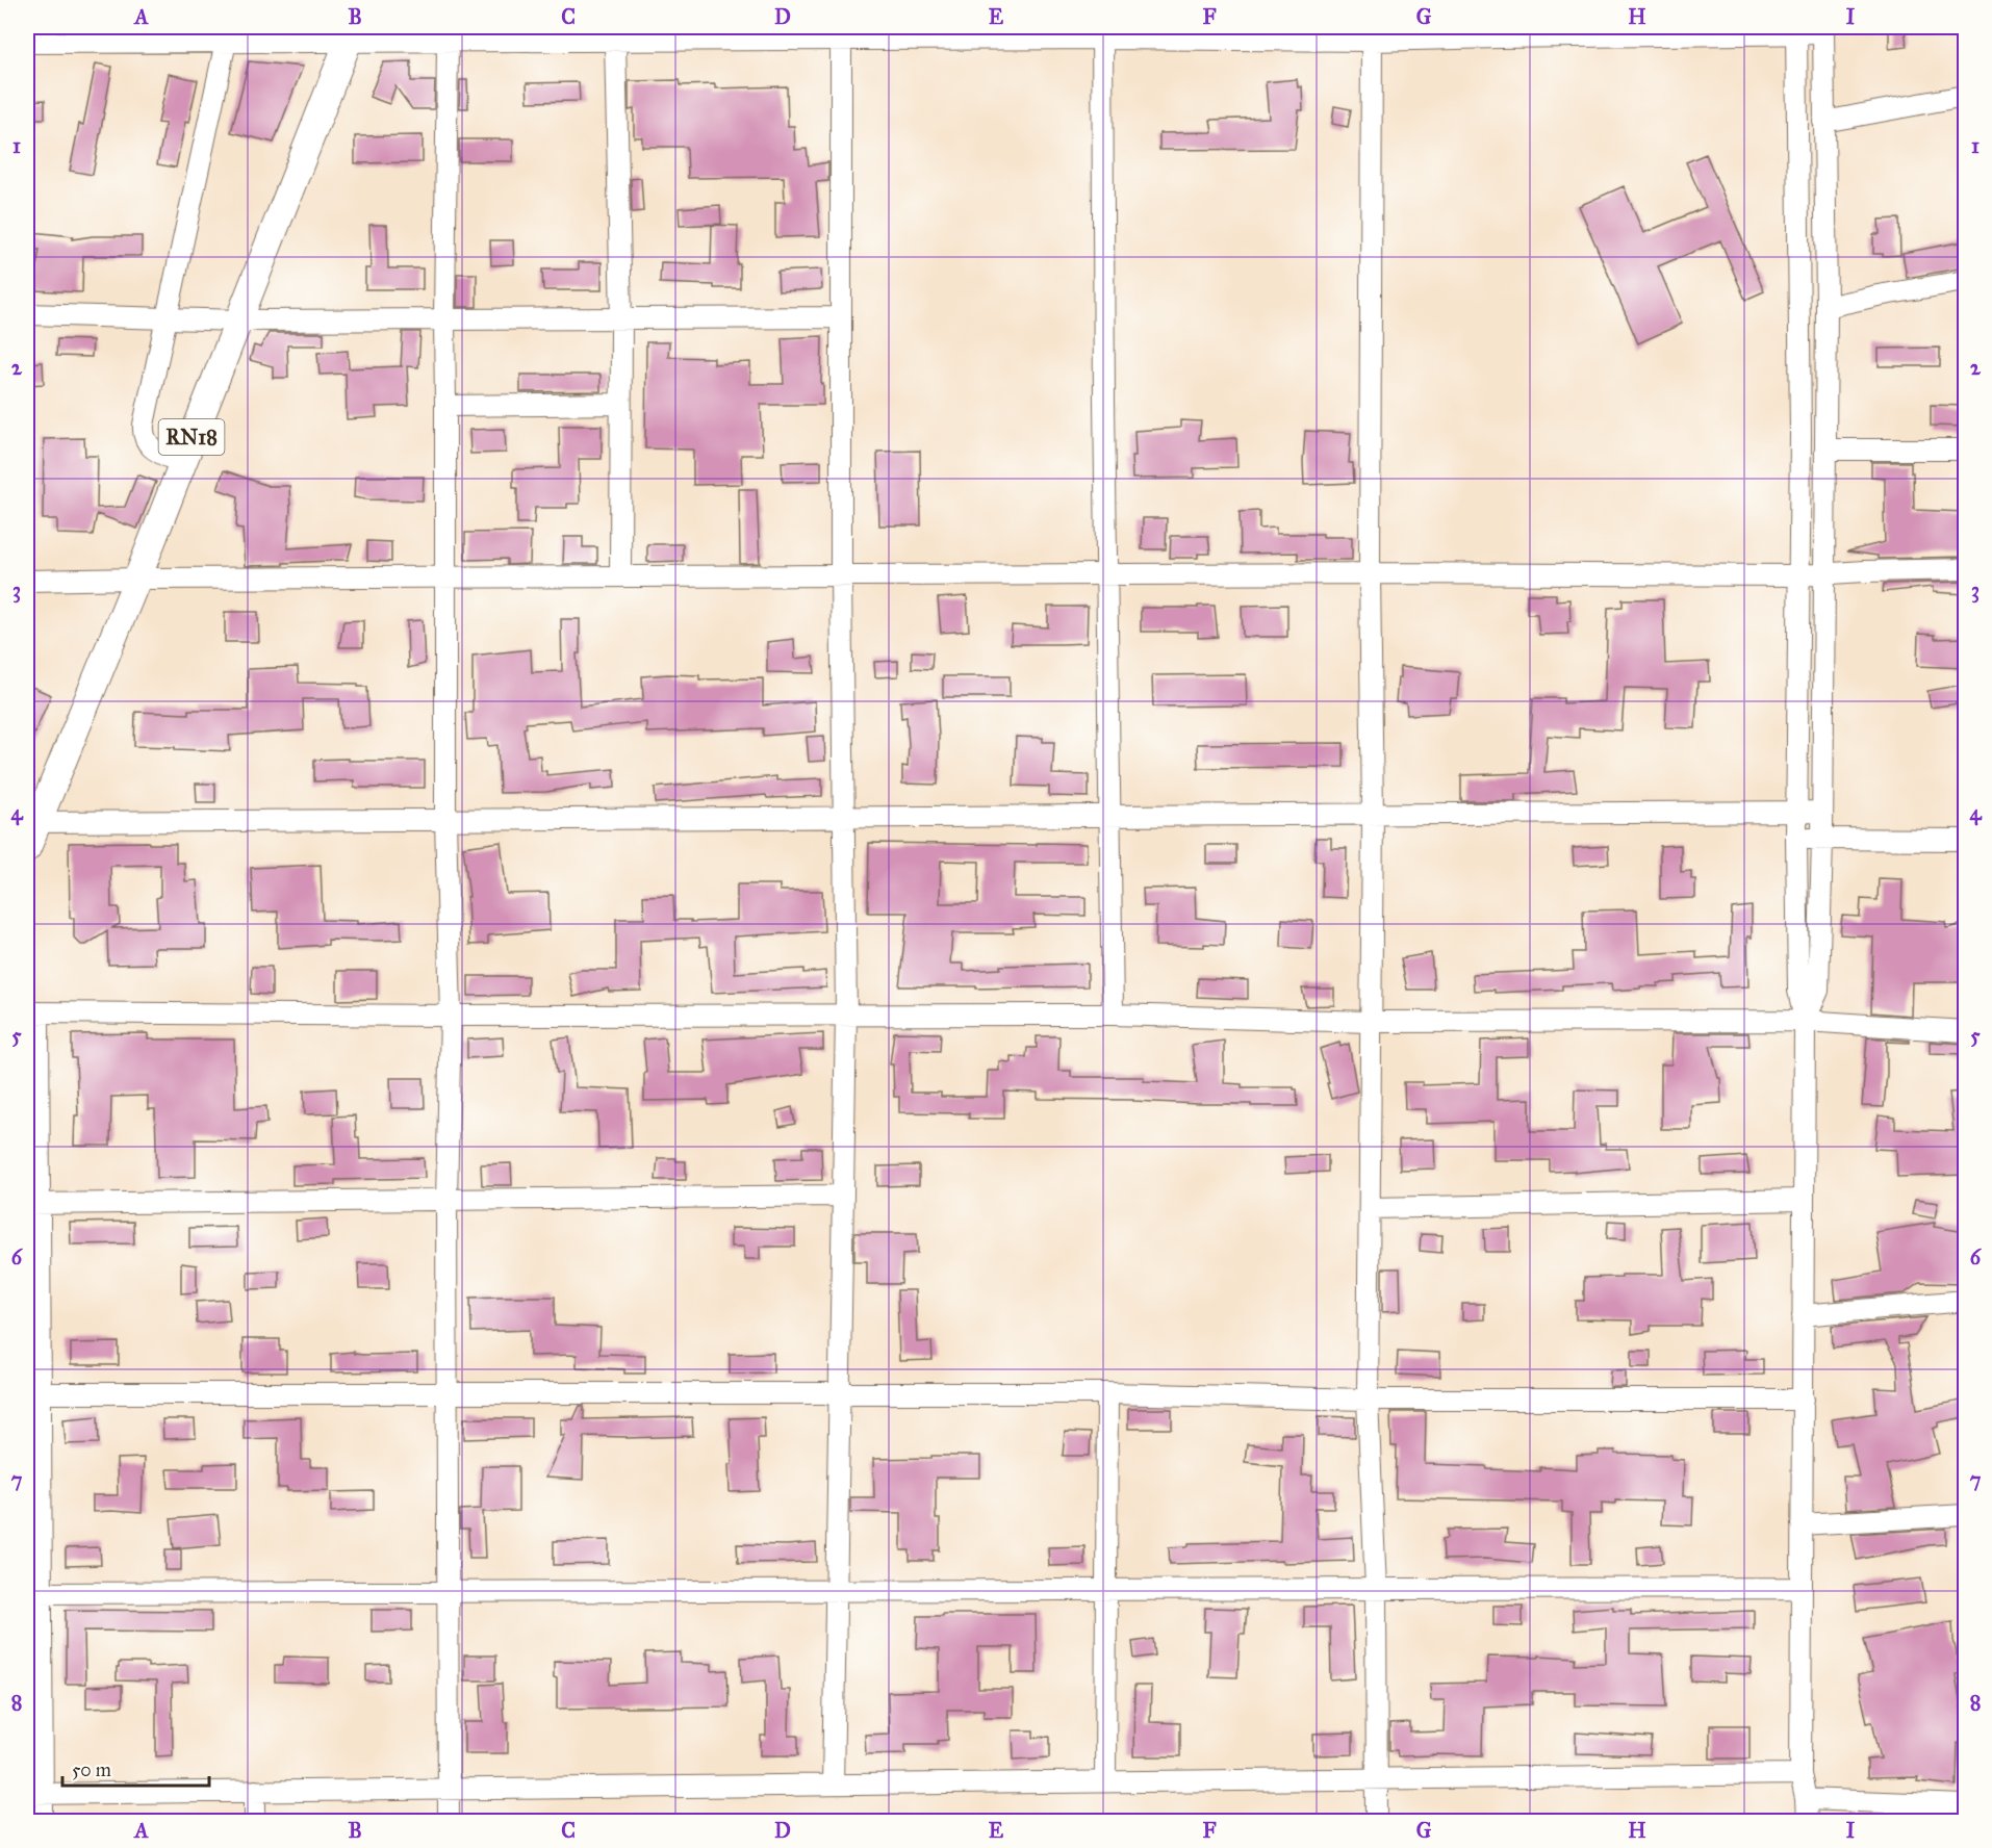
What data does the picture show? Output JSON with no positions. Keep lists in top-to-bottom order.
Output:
{
  "streets": {
    "main road": ["RN18"]
  },
  "scale_bar": "50 m",
  "grid": {
    "columns": [
      "A",
      "B",
      "C",
      "D",
      "E",
      "F",
      "G",
      "H",
      "I"
    ],
    "rows": [
      "1",
      "2",
      "3",
      "4",
      "5",
      "6",
      "7",
      "8"
    ]
  }
}
